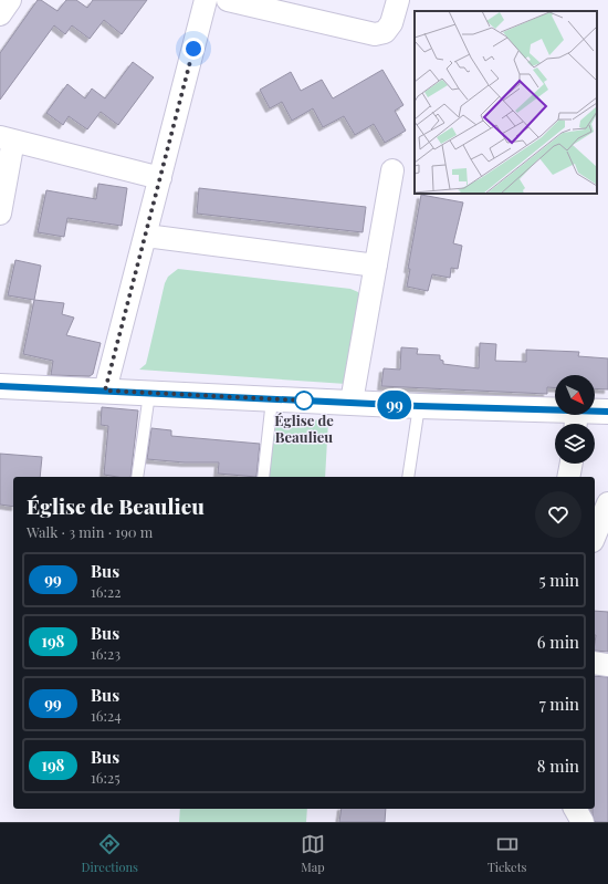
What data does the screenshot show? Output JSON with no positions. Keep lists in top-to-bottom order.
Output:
{
  "places": ["Église de Beaulieu"],
  "lines": ["bus line 99"],
  "north": "bottom right",
  "page": {
    "on_map": "99",
    "heading": ["Église de Beaulieu", "Walk · 3 min · 190 m"],
    "list": [
      {
        "mark": "99",
        "name": "Bus",
        "note": "16:22",
        "value": "5 min"
      },
      {
        "mark": "198",
        "name": "Bus",
        "note": "16:23",
        "value": "6 min"
      },
      {
        "mark": "99",
        "name": "Bus",
        "note": "16:24",
        "value": "7 min"
      },
      {
        "mark": "198",
        "name": "Bus",
        "note": "16:25",
        "value": "8 min"
      }
    ],
    "tabs": ["Directions", "Map", "Tickets"]
  }
}
